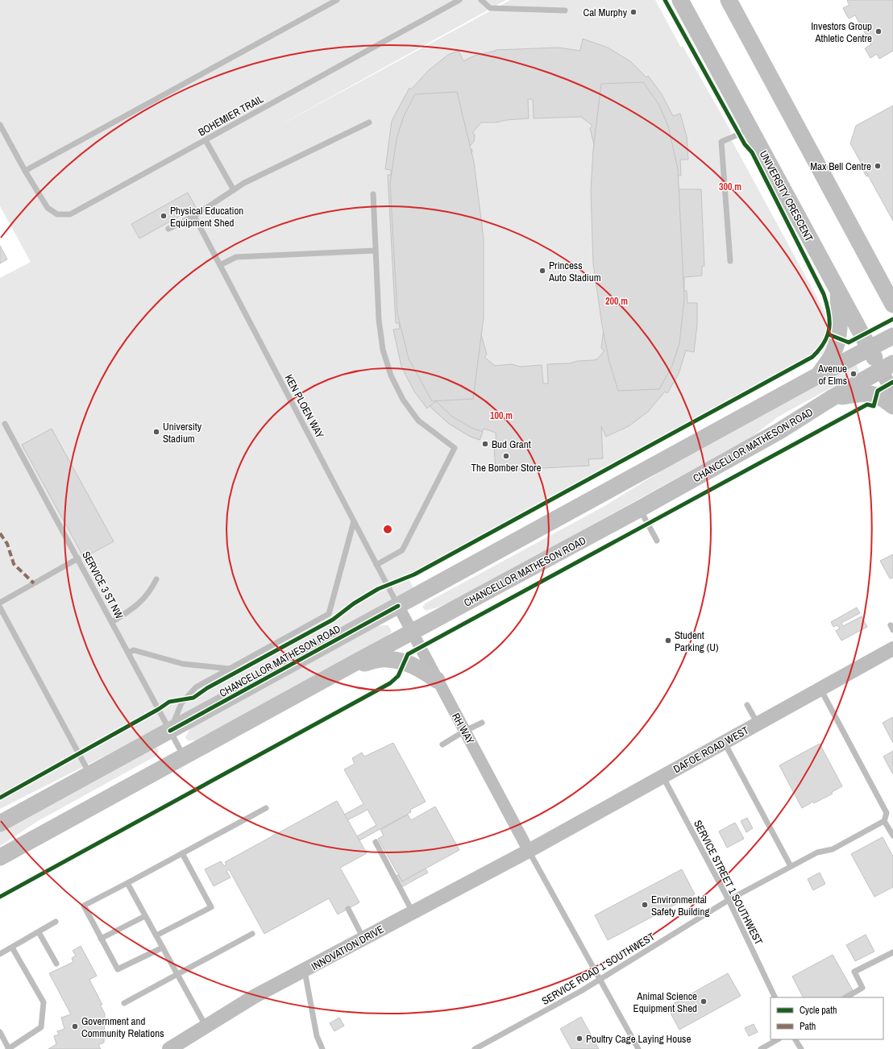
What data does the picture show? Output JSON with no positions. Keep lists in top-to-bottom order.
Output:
{
  "streets": {
    "main road": ["UNIVERSITY CRESCENT", "CHANCELLOR MATHESON ROAD"],
    "street": ["RH WAY", "DAFOE ROAD WEST", "INNOVATION DRIVE"],
    "lane": [
      "BOHEMIER TRAIL",
      "KEN PLOEN WAY",
      "SERVICE 3 ST NW",
      "SERVICE STREET 1 SOUTHWEST",
      "SERVICE ROAD 1 SOUTHWEST"
    ]
  },
  "crossings": [
    ["UNIVERSITY CRESCENT", "CHANCELLOR MATHESON ROAD"],
    ["KEN PLOEN WAY", "CHANCELLOR MATHESON ROAD"],
    ["KEN PLOEN WAY", "RH WAY"],
    ["CHANCELLOR MATHESON ROAD", "SERVICE 3 ST NW"],
    ["CHANCELLOR MATHESON ROAD", "RH WAY"],
    ["RH WAY", "DAFOE ROAD WEST"],
    ["RH WAY", "INNOVATION DRIVE"],
    ["DAFOE ROAD WEST", "SERVICE STREET 1 SOUTHWEST"],
    ["DAFOE ROAD WEST", "INNOVATION DRIVE"],
    ["SERVICE STREET 1 SOUTHWEST", "SERVICE ROAD 1 SOUTHWEST"]
  ],
  "places": [
    "Cal Murphy",
    "Investors Group Athletic Centre",
    "Max Bell Centre",
    "Physical Education Equipment Shed",
    "Princess Auto Stadium",
    "Avenue of Elms",
    "University Stadium",
    "Bud Grant",
    "The Bomber Store",
    "Student Parking (U)",
    "Environmental Safety Building",
    "Animal Science Equipment Shed",
    "Government and Community Relations",
    "Poultry Cage Laying House"
  ],
  "legend": ["Cycle path", "Path"],
  "rings": ["300 m", "200 m", "100 m"]
}
